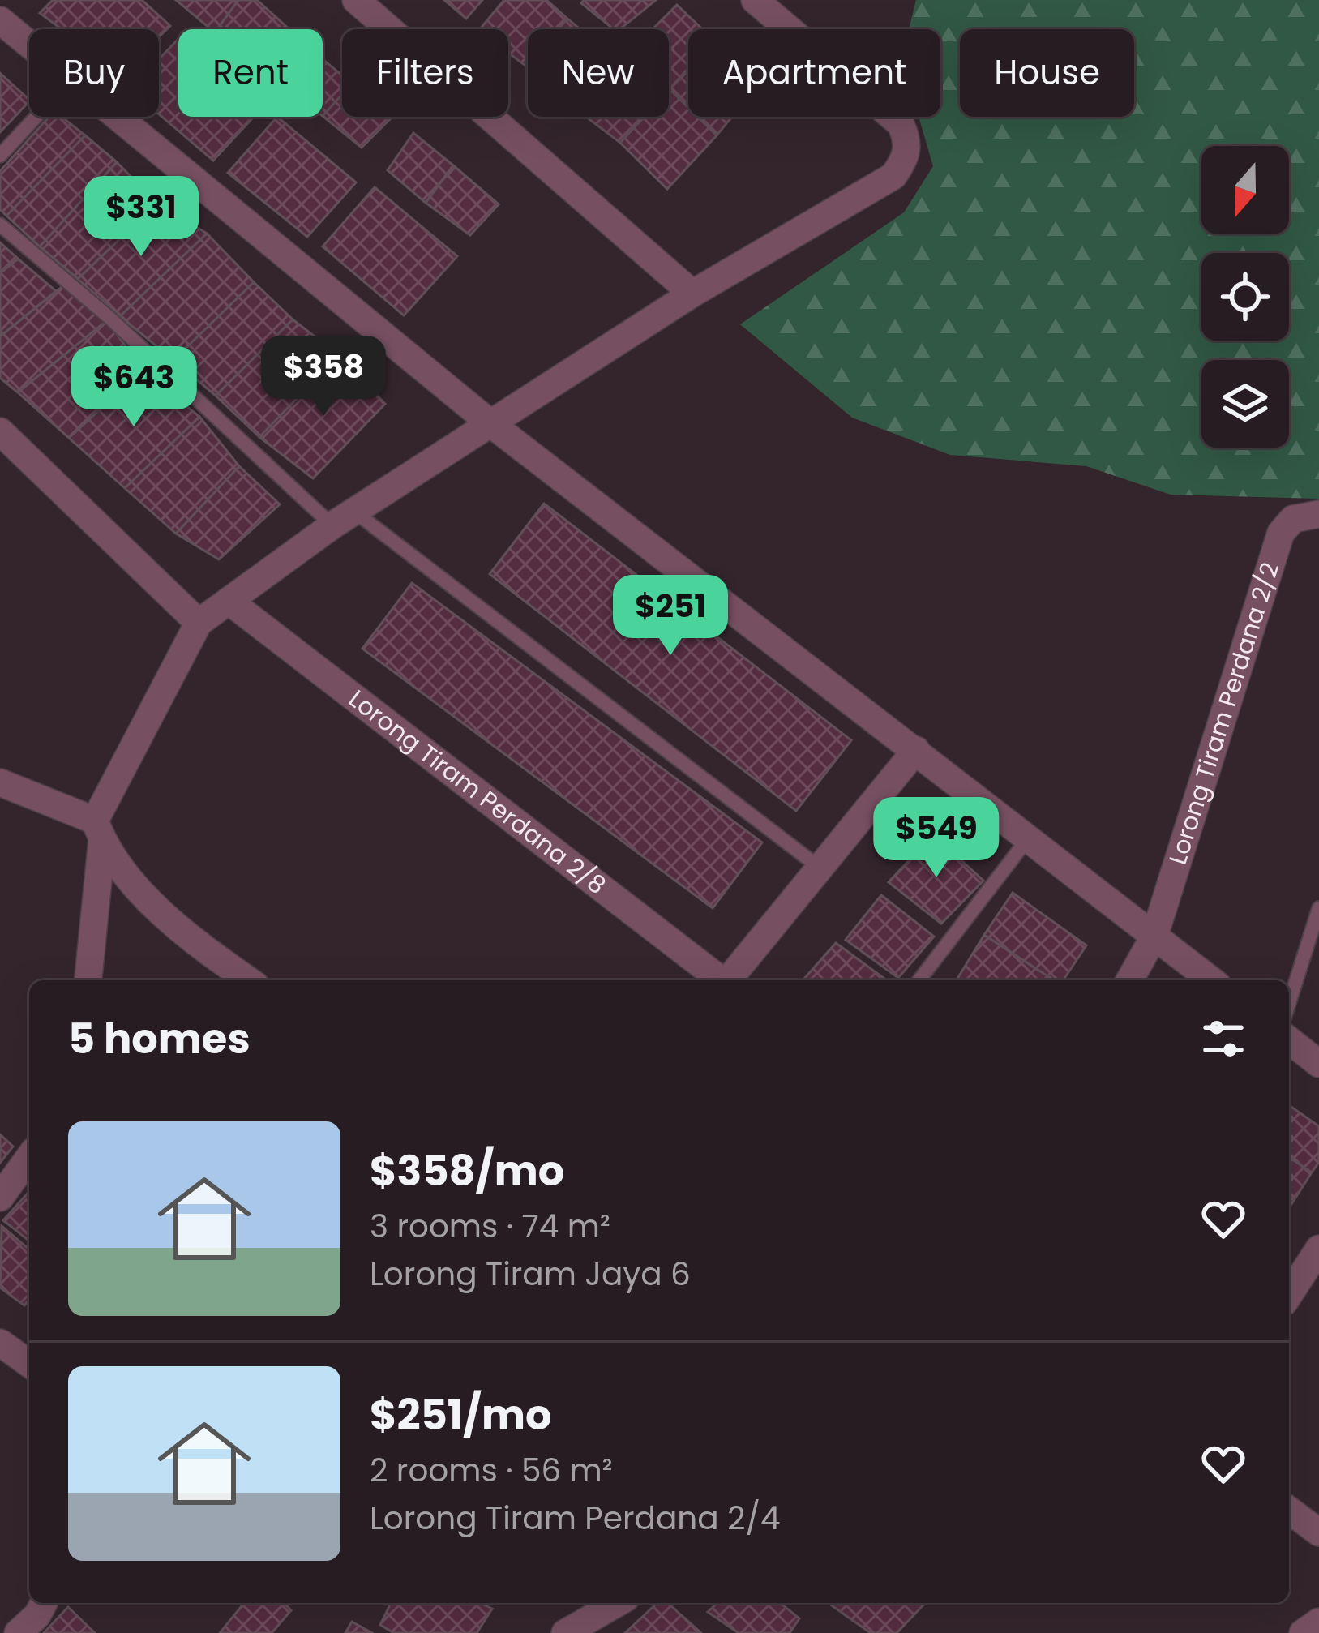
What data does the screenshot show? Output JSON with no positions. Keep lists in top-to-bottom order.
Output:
{
  "streets": {
    "street": ["Lorong Tiram Perdana 2/2", "Lorong Tiram Perdana 2/8"]
  },
  "north": "bottom",
  "page": {
    "chip": [
      "Buy",
      "Rent",
      "Filters",
      "New",
      "Apartment",
      "House"
    ],
    "price": [
      "$331",
      "$358",
      "$643",
      "$251",
      "$549"
    ],
    "heading": "5 homes",
    "list": [
      {
        "name": "$358/mo",
        "note": "3 rooms · 74 m² · Lorong Tiram Jaya 6"
      },
      {
        "name": "$251/mo",
        "note": "2 rooms · 56 m² · Lorong Tiram Perdana 2/4"
      }
    ]
  }
}
